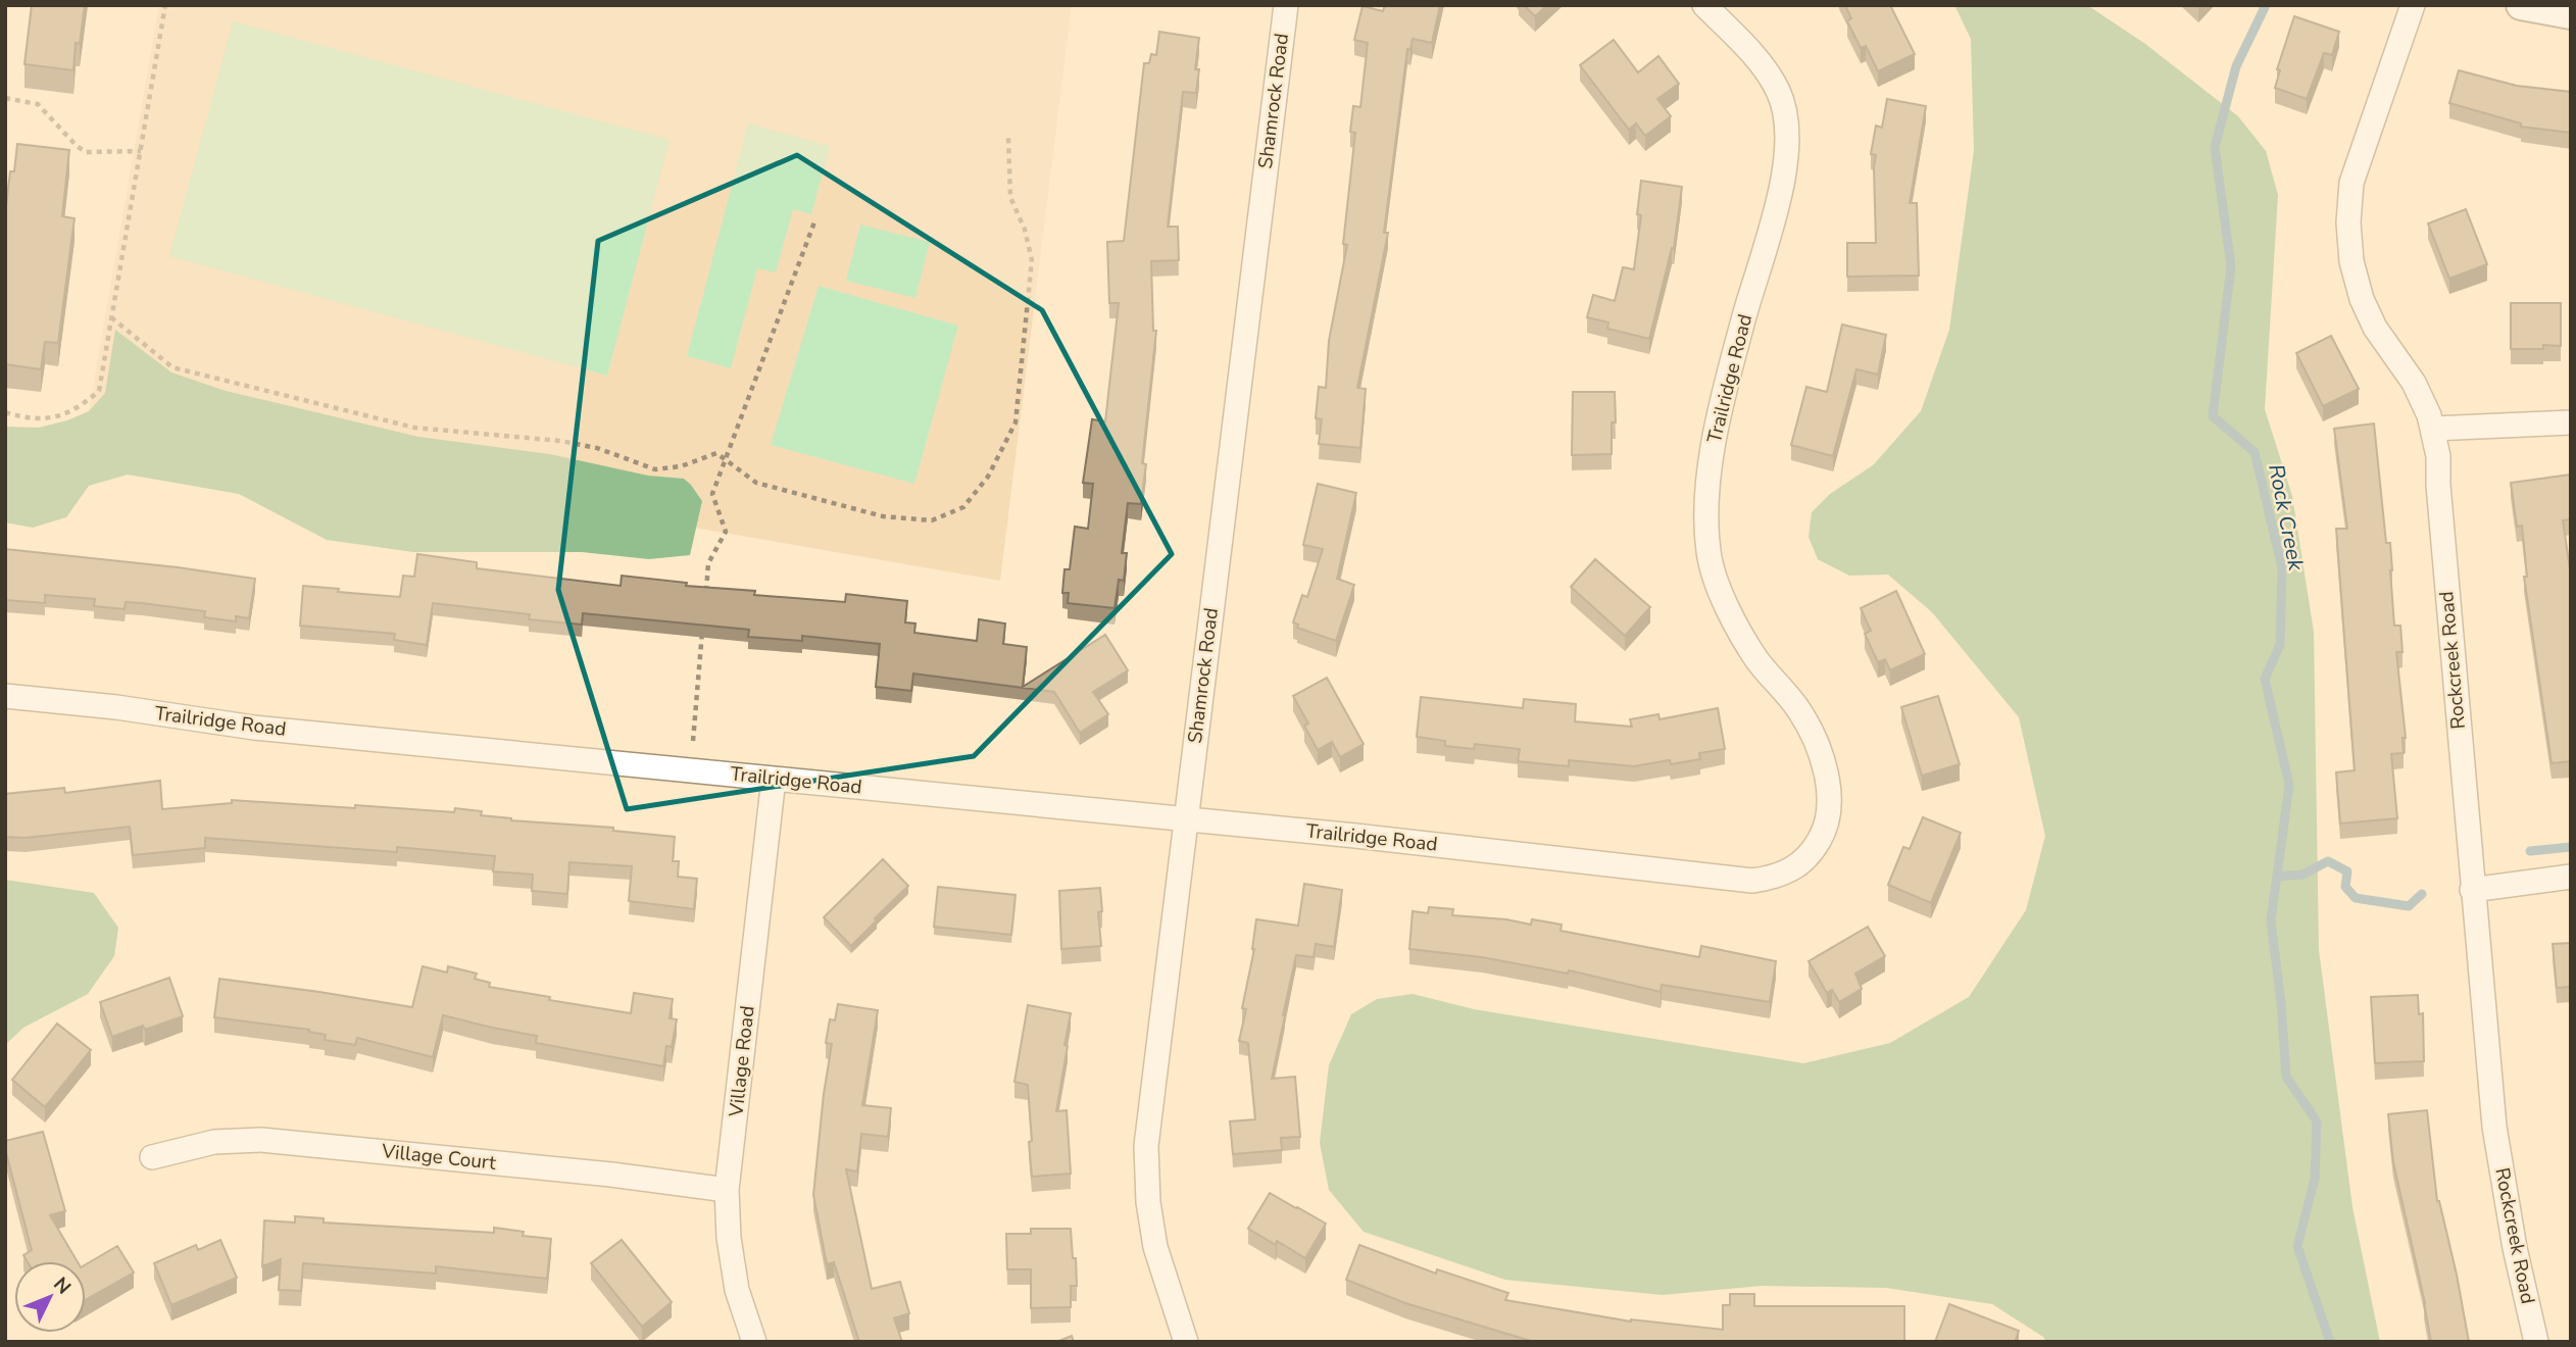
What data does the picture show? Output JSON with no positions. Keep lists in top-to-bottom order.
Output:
{
  "streets": {
    "street": [
      "Shamrock Road",
      "Trailridge Road",
      "Rockcreek Road",
      "Village Road",
      "Village Court"
    ]
  },
  "crossings": [
    ["Shamrock Road", "Trailridge Road"],
    ["Trailridge Road", "Village Road"],
    ["Village Road", "Village Court"]
  ],
  "water": ["Rock Creek"],
  "north": "top right"
}
